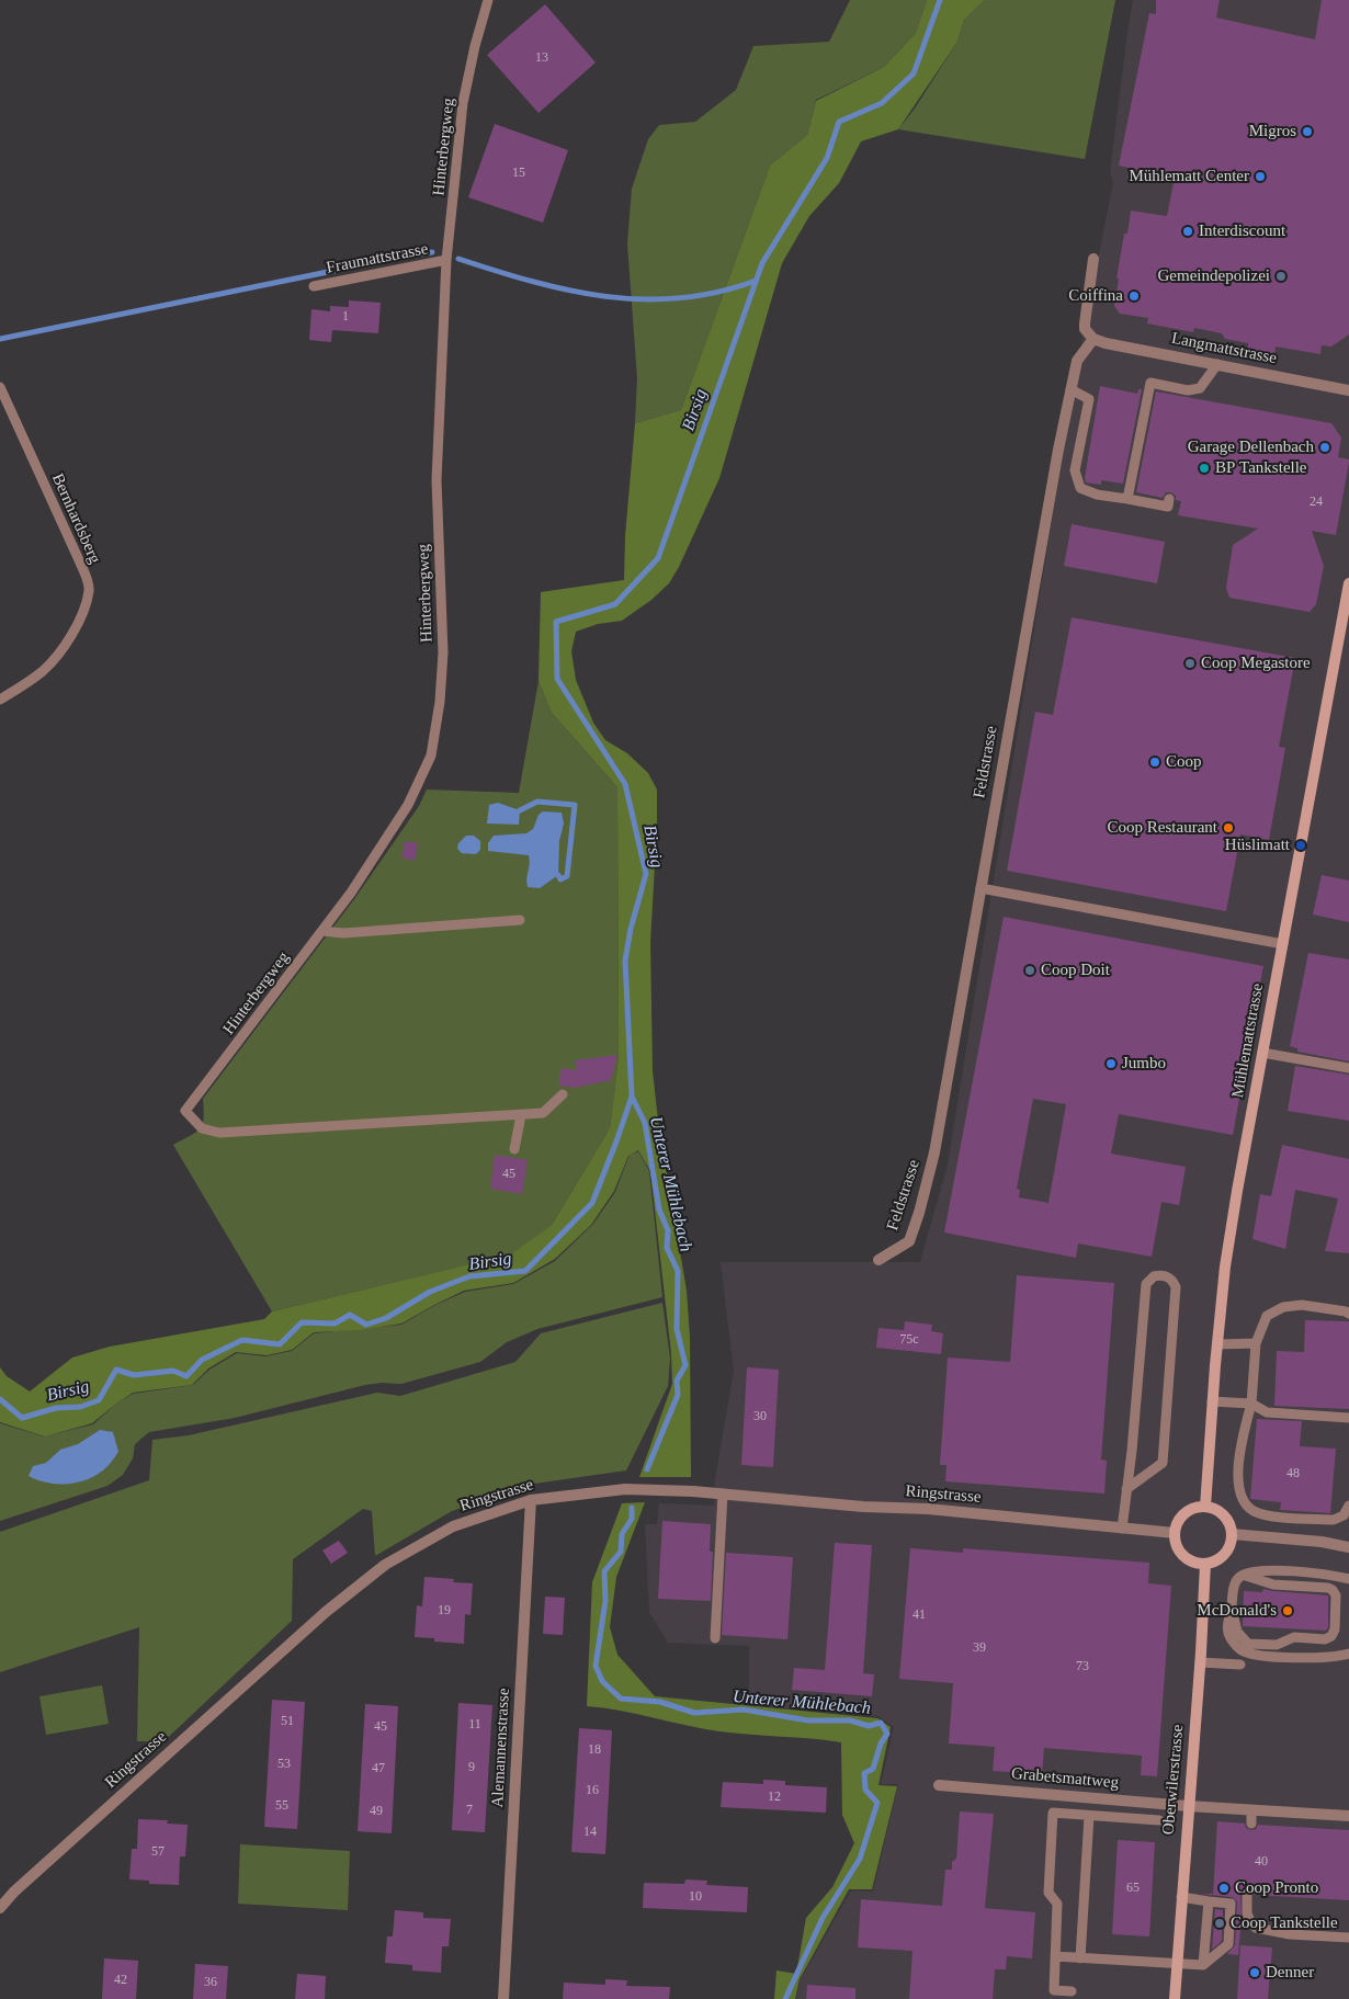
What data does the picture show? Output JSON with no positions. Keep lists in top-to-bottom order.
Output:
{
  "streets": {
    "main road": ["Mühlemattstrasse", "Oberwilerstrasse"],
    "street": [
      "Langmattstrasse",
      "Feldstrasse",
      "Ringstrasse",
      "Alemannenstrasse",
      "Grabetsmattweg"
    ],
    "lane": ["Hinterbergweg", "Fraumattstrasse", "Bernhardsberg"]
  },
  "crossings": [
    ["Hinterbergweg", "Fraumattstrasse"],
    ["Langmattstrasse", "Feldstrasse"],
    ["Mühlemattstrasse", "Ringstrasse"],
    ["Mühlemattstrasse", "Oberwilerstrasse"],
    ["Ringstrasse", "Alemannenstrasse"],
    ["Ringstrasse", "Oberwilerstrasse"],
    ["Grabetsmattweg", "Oberwilerstrasse"]
  ],
  "water": ["Birsig", "Unterer Mühlebach"],
  "places": [
    "Migros",
    "Mühlematt Center",
    "Interdiscount",
    "Gemeindepolizei",
    "Coiffina",
    "Garage Dellenbach",
    "BP Tankstelle",
    "Coop Megastore",
    "Coop",
    "Coop Restaurant",
    "Hüslimatt",
    "Coop Doit",
    "Jumbo",
    "McDonald's",
    "Coop Pronto",
    "Coop Tankstelle",
    "Denner"
  ],
  "house_numbers": [
    "13",
    "15",
    "1",
    "24",
    "45",
    "75c",
    "30",
    "48",
    "19",
    "41",
    "39",
    "73",
    "51",
    "11",
    "45",
    "18",
    "53",
    "9",
    "47",
    "16",
    "12",
    "55",
    "7",
    "49",
    "14",
    "57",
    "40",
    "65",
    "10",
    "42",
    "36"
  ]
}
